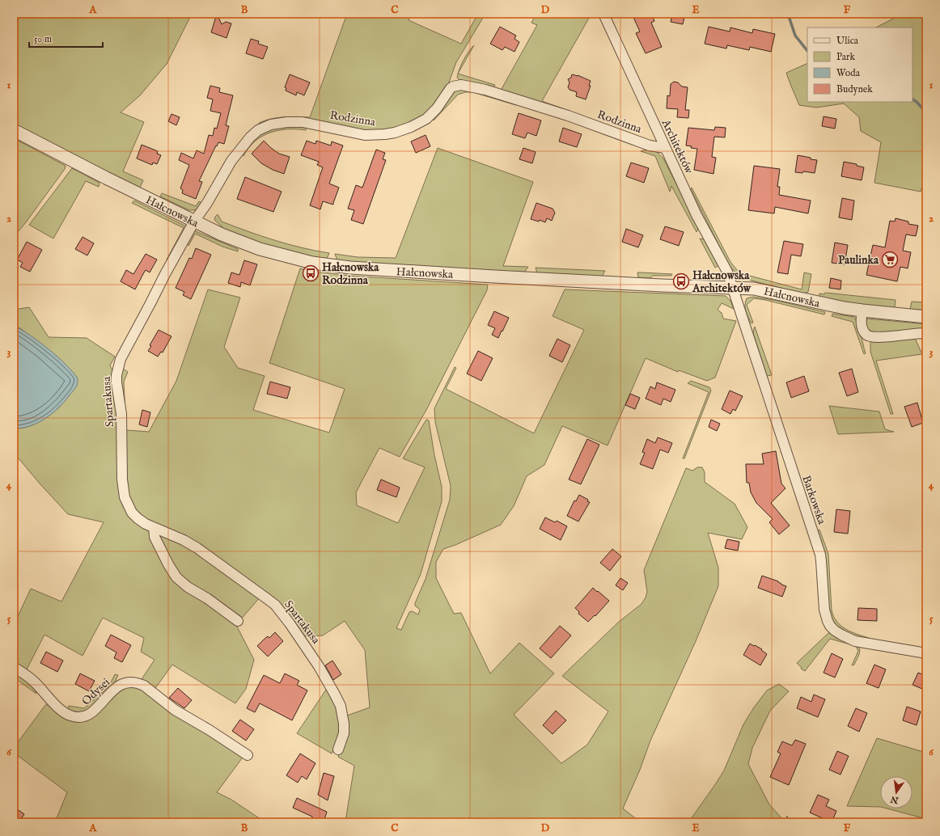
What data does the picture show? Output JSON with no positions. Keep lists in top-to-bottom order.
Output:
{
  "streets": {
    "street": [
      "Rodzinna",
      "Architektów",
      "Hałcnowska",
      "Spartakusa",
      "Barkowska",
      "Odysei"
    ]
  },
  "crossings": [
    ["Rodzinna", "Architektów"],
    ["Rodzinna", "Hałcnowska"],
    ["Rodzinna", "Spartakusa"],
    ["Architektów", "Hałcnowska"],
    ["Architektów", "Barkowska"],
    ["Hałcnowska", "Spartakusa"],
    ["Hałcnowska", "Barkowska"]
  ],
  "places": {
    "supermarket": ["Paulinka"],
    "bus stop": ["Hałcnowska Rodzinna", "Hałcnowska Architektów"]
  },
  "legend": [
    "Ulica",
    "Park",
    "Woda",
    "Budynek"
  ],
  "scale_bar": "50 m",
  "north": "bottom",
  "grid": {
    "columns": [
      "A",
      "B",
      "C",
      "D",
      "E",
      "F"
    ],
    "rows": [
      "1",
      "2",
      "3",
      "4",
      "5",
      "6"
    ]
  }
}
